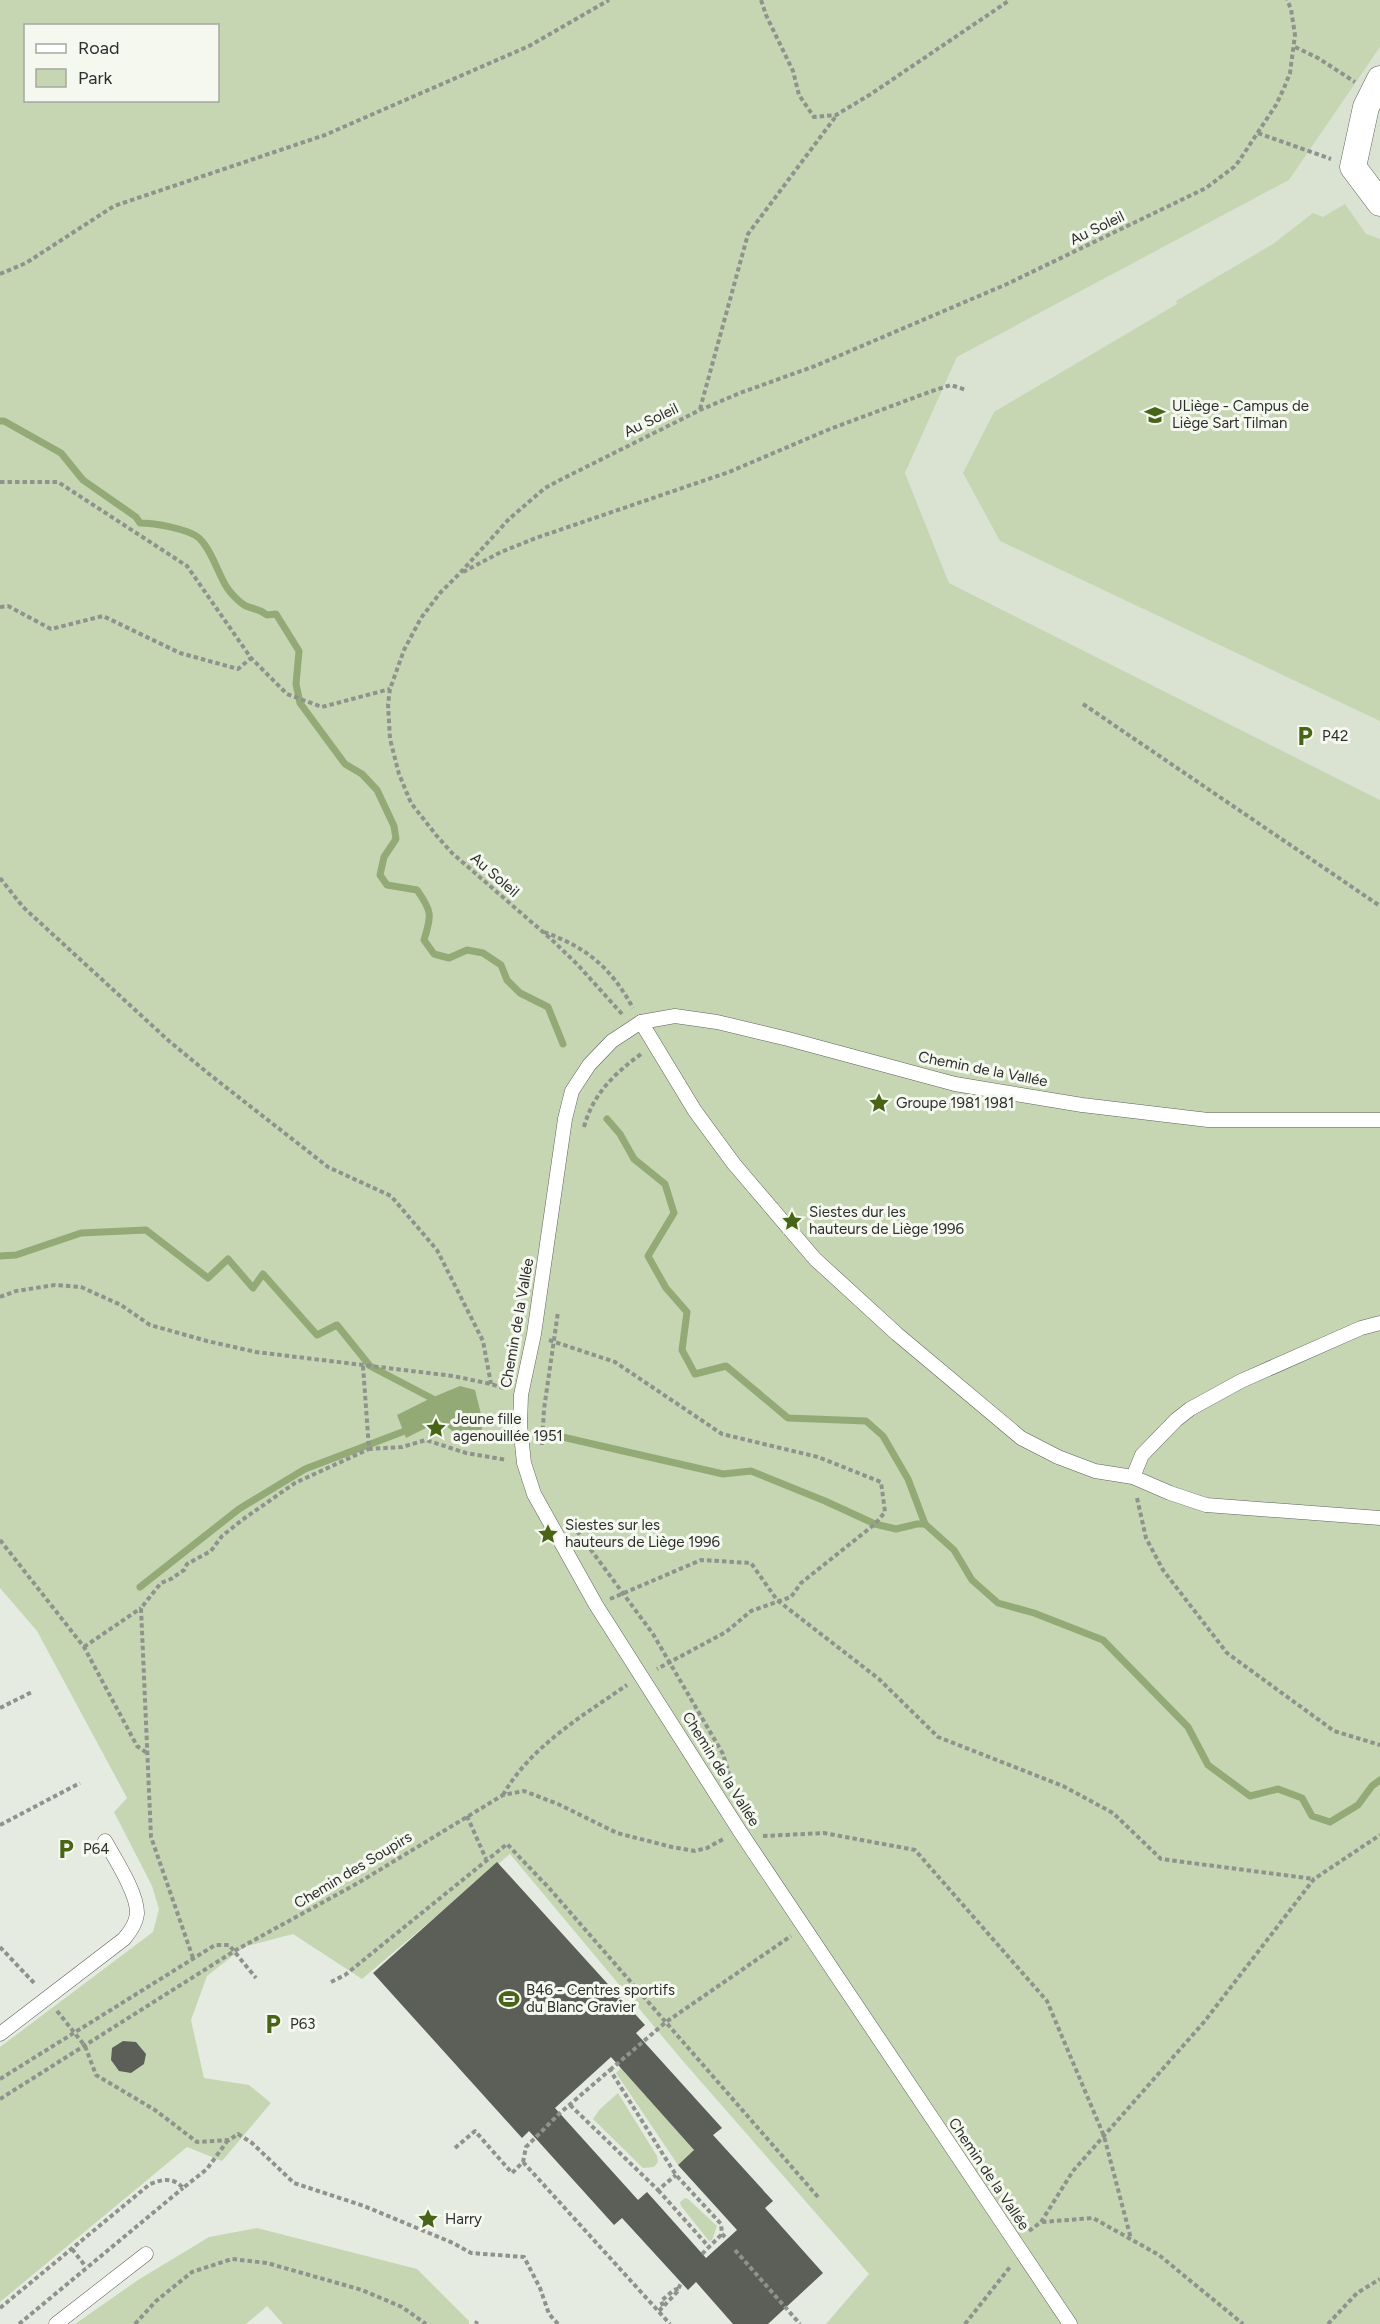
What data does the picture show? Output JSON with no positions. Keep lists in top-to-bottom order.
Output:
{
  "streets": {
    "lane": ["Chemin de la Vallée"],
    "path": ["Au Soleil", "Chemin des Soupirs"]
  },
  "crossings": [
    ["Au Soleil", "Chemin de la Vallée"],
    ["Chemin de la Vallée", "Chemin des Soupirs"]
  ],
  "places": {
    "school or university": ["ULiège - Campus de Liège Sart Tilman"],
    "parking": ["P42", "P64", "P63"],
    "place": [
      "Groupe 1981 1981",
      "Siestes dur les hauteurs de Liège 1996",
      "Jeune fille agenouillée 1951",
      "Siestes sur les hauteurs de Liège 1996",
      "Harry"
    ],
    "sports": ["B46 - Centres sportifs du Blanc Gravier"]
  },
  "legend": ["Road", "Park"]
}
